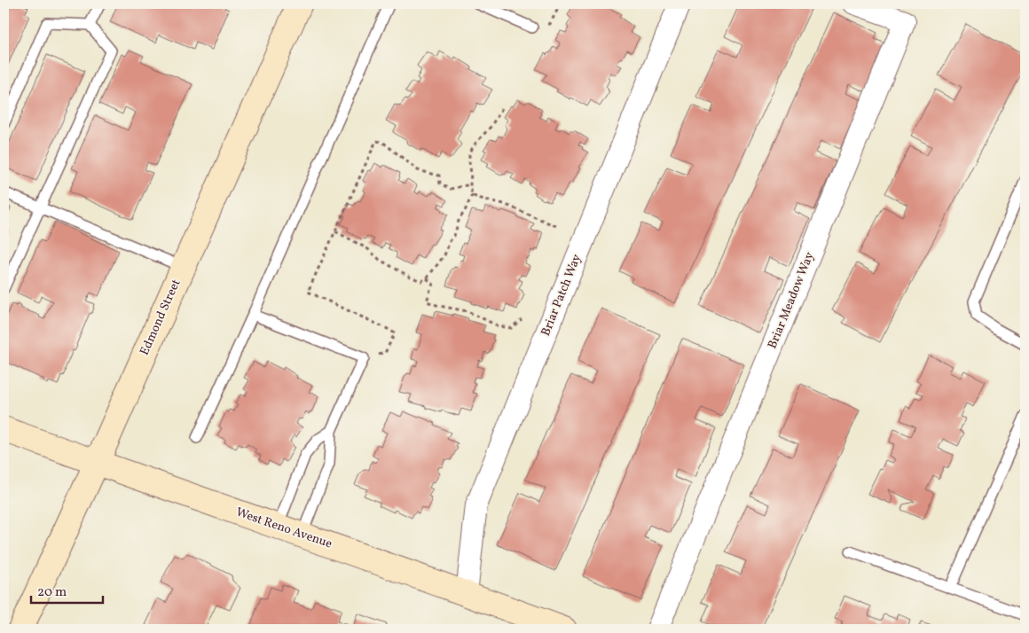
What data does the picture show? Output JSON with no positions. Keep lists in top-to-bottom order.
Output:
{
  "streets": {
    "street": [
      "Briar Patch Way",
      "Briar Meadow Way",
      "Edmond Street",
      "West Reno Avenue"
    ]
  },
  "crossings": [
    ["Briar Patch Way", "West Reno Avenue"],
    ["Edmond Street", "West Reno Avenue"]
  ],
  "scale_bar": "20 m"
}
